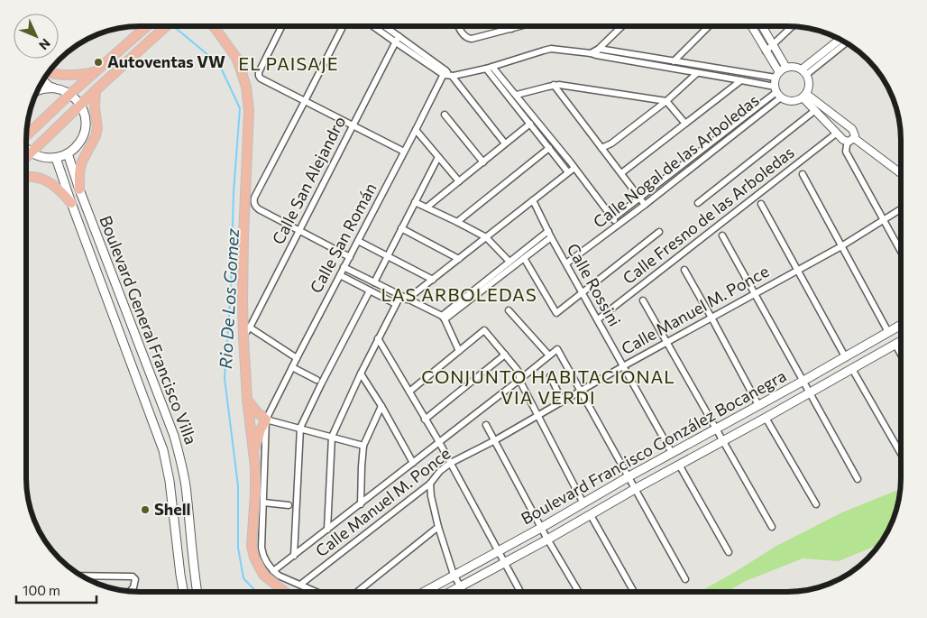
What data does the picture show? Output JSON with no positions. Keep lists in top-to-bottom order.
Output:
{
  "streets": {
    "main road": ["Boulevard General Francisco Villa", "Boulevard Francisco González Bocanegra"],
    "street": [
      "Calle Nogal de las Arboledas",
      "Calle San Alejandro",
      "Calle Fresno de las Arboledas",
      "Calle San Román",
      "Calle Rossini",
      "Calle Manuel M. Ponce"
    ]
  },
  "crossings": [
    ["Calle Nogal de las Arboledas", "Calle Rossini"],
    ["Calle Fresno de las Arboledas", "Calle Rossini"],
    ["Calle Rossini", "Calle Manuel M. Ponce"],
    ["Calle Rossini", "Boulevard Francisco González Bocanegra"]
  ],
  "districts": ["EL PAISAJE", "LAS ARBOLEDAS", "CONJUNTO HABITACIONAL VIA VERDI"],
  "water": ["Rio De Los Gomez"],
  "places": ["Autoventas VW", "Shell"],
  "scale_bar": "100 m",
  "north": "bottom right"
}
